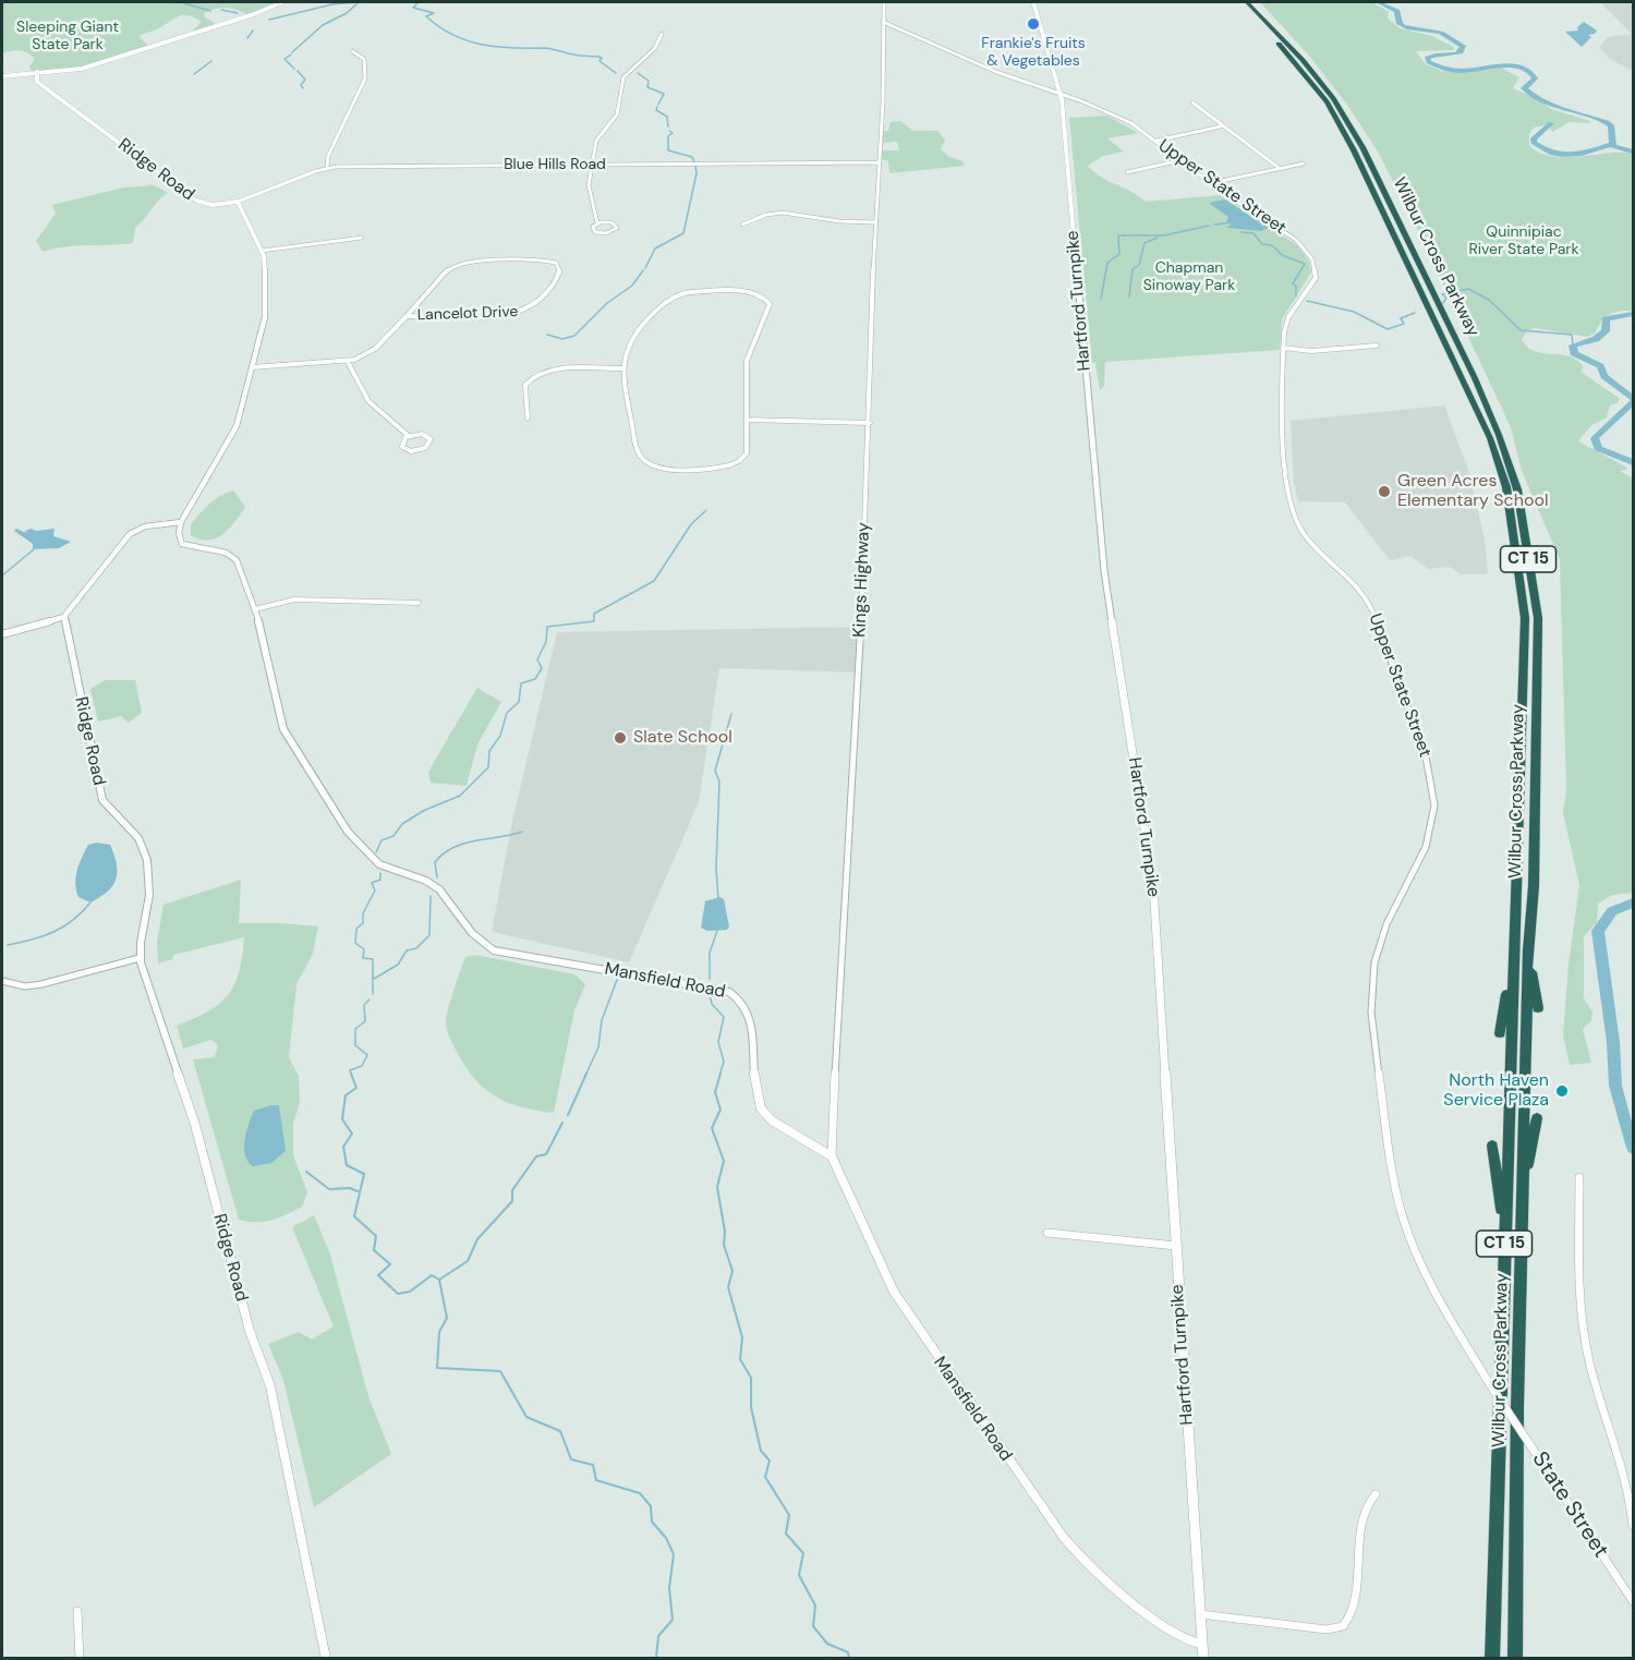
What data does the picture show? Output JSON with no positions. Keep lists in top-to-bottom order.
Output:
{
  "streets": {
    "highway": ["Wilbur Cross Parkway", "CT 15"],
    "main road": ["Hartford Turnpike"],
    "street": [
      "Blue Hills Road",
      "Ridge Road",
      "Upper State Street",
      "Lancelot Drive",
      "Kings Highway",
      "Mansfield Road",
      "State Street"
    ]
  },
  "crossings": [
    ["Blue Hills Road", "Ridge Road"],
    ["Blue Hills Road", "Kings Highway"],
    ["Upper State Street", "Hartford Turnpike"],
    ["Upper State Street", "Kings Highway"],
    ["Upper State Street", "State Street"],
    ["Hartford Turnpike", "Mansfield Road"],
    ["Kings Highway", "Mansfield Road"]
  ],
  "parks": ["Sleeping Giant State Park", "Quinnipiac River State Park", "Chapman Sinoway Park"],
  "places": [
    "Frankie's Fruits & Vegetables",
    "Green Acres Elementary School",
    "Slate School",
    "North Haven Service Plaza"
  ]
}
